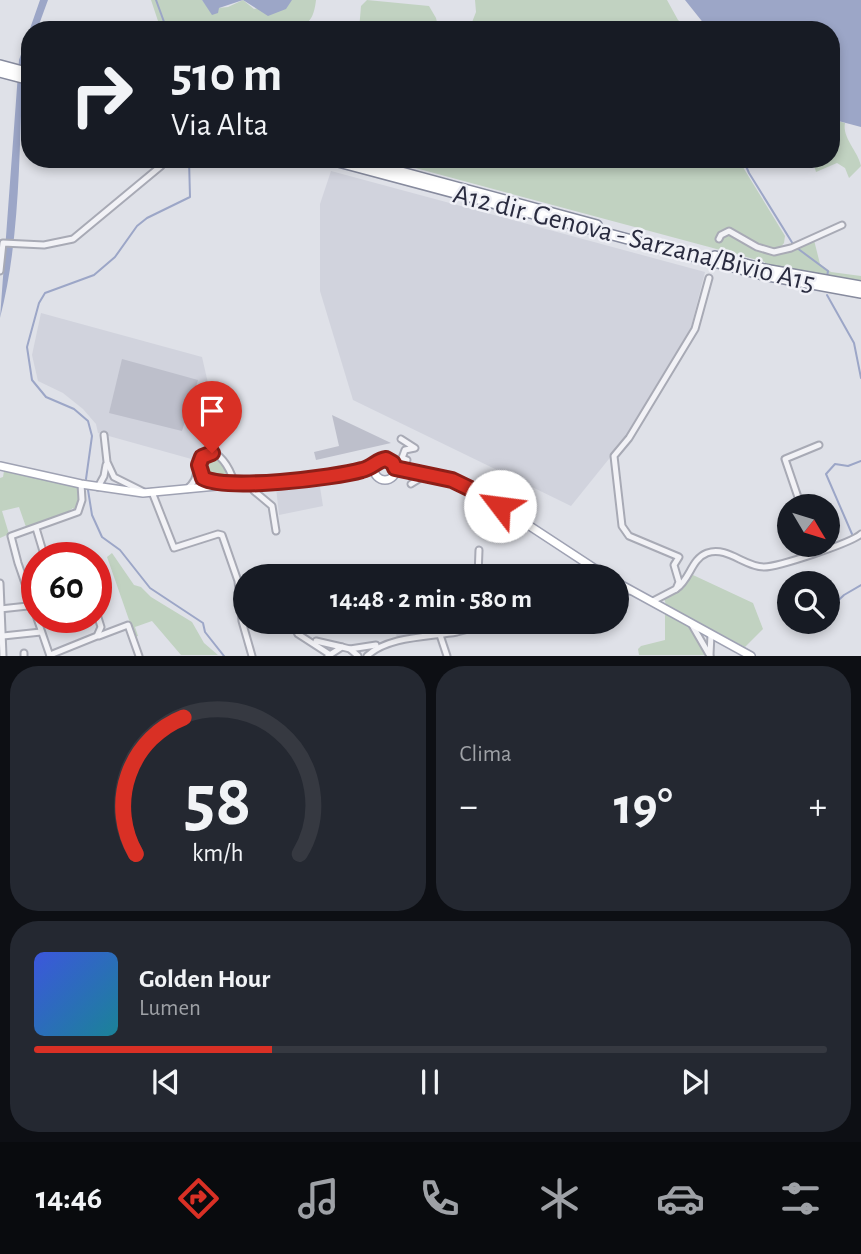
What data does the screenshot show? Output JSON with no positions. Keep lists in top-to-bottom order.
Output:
{
  "streets": {
    "highway": ["A12 dir. Genova - Sarzana/Bivio A15"]
  },
  "north": "bottom right",
  "page": {
    "turn": ["510 m", "Via Alta"],
    "limit": "60",
    "trip": "14:48 · 2 min · 580 m",
    "tile": "Clima",
    "heat": ["−", "19°", "+"],
    "song": ["Golden Hour", "Lumen"],
    "tabs": "14:46",
    "gauge": ["58", "km/h"]
  }
}
